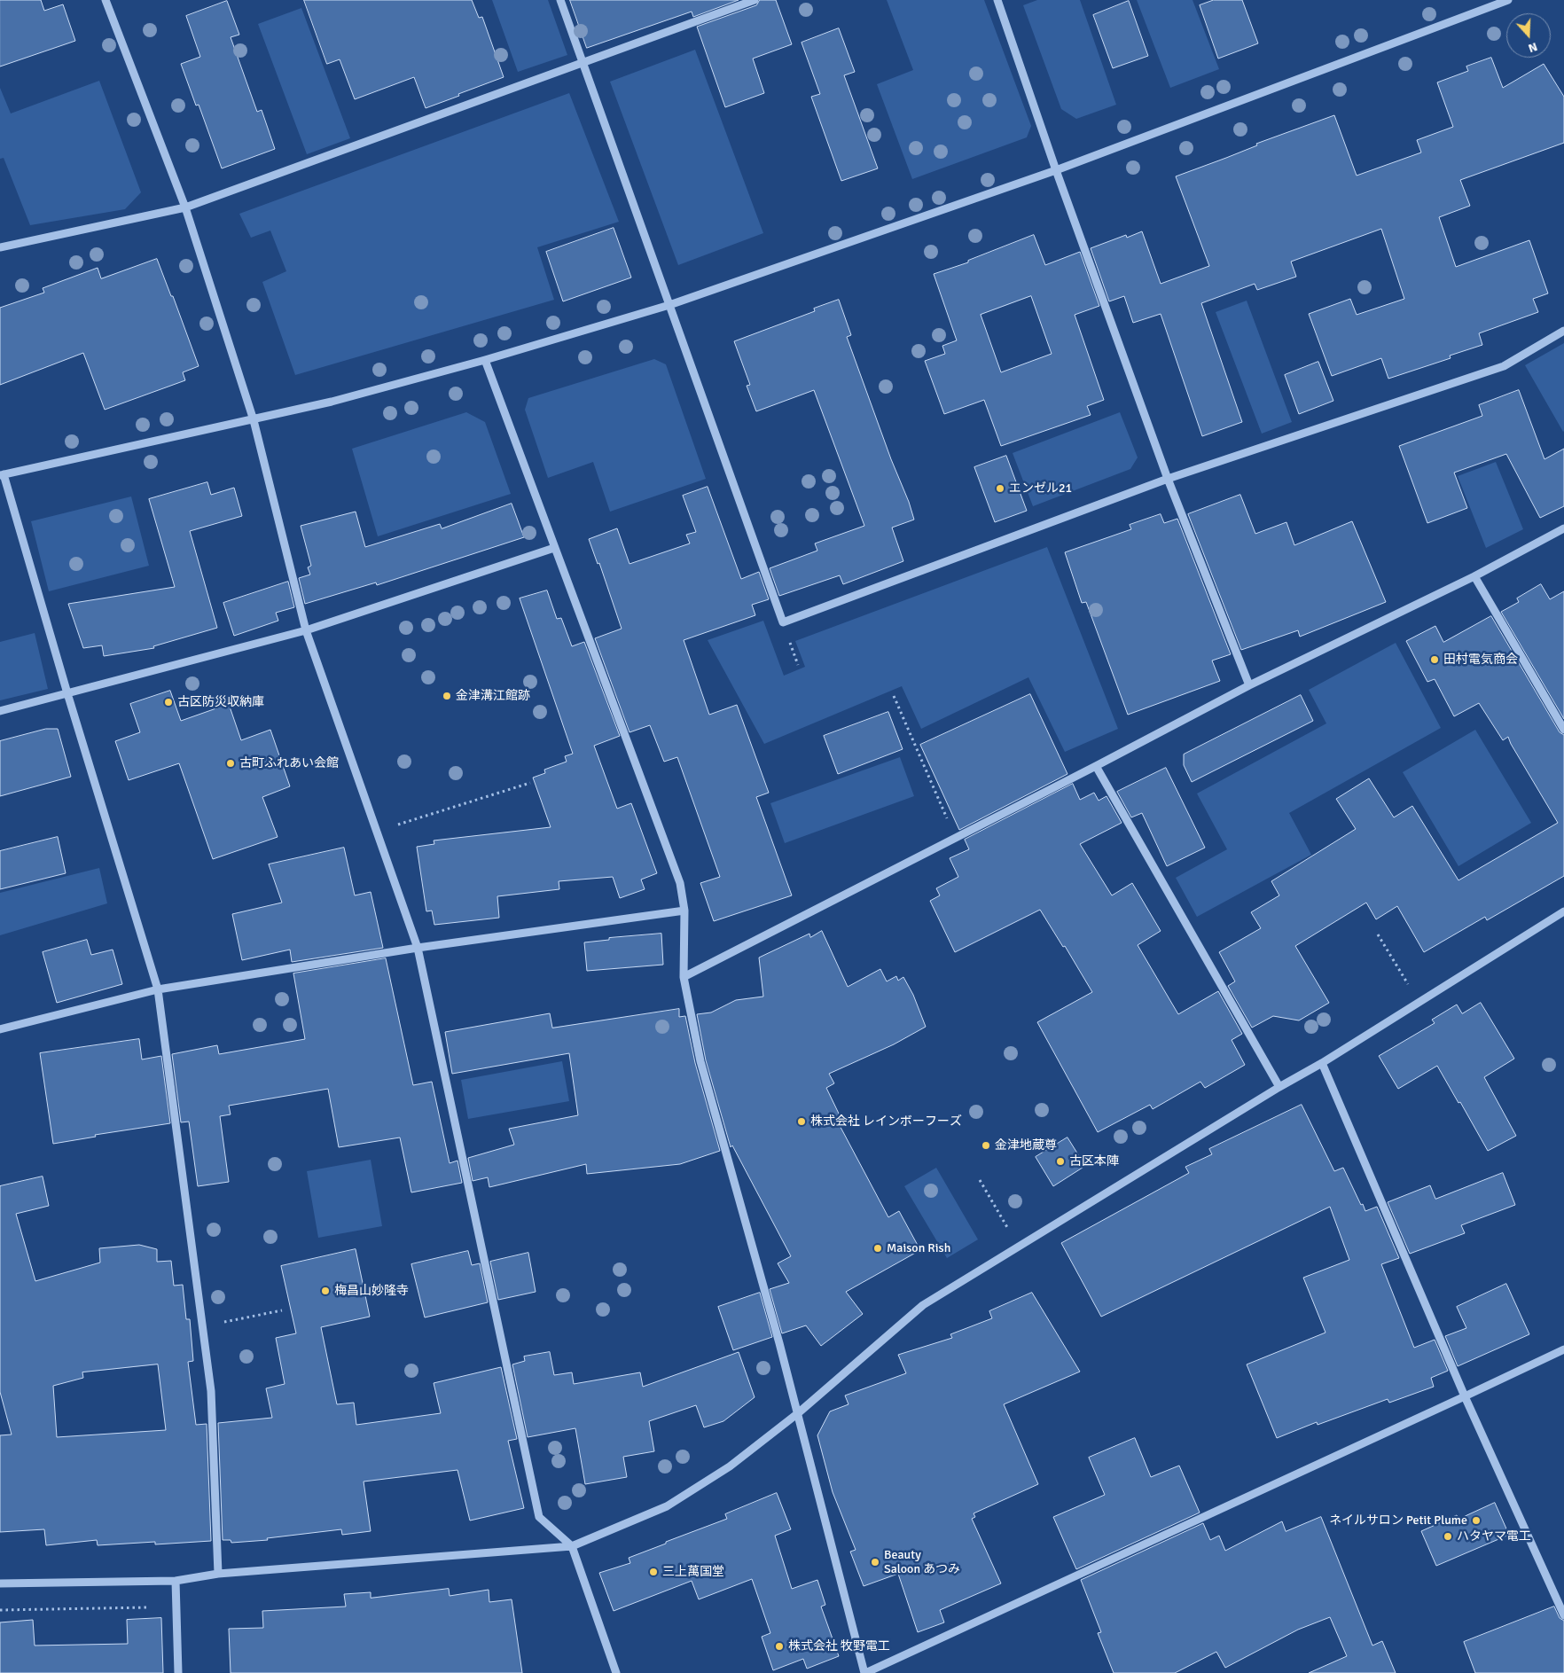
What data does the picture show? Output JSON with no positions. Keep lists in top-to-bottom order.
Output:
{
  "places": [
    "エンゼル21",
    "田村電気商会",
    "金津溝江館跡",
    "古区防災収納庫",
    "古町ふれあい会館",
    "株式会社 レインボーフーズ",
    "金津地蔵尊",
    "古区本陣",
    "Maison Rish",
    "梅昌山妙隆寺",
    "ネイルサロン Petit Plume",
    "ハタヤマ電工",
    "Beauty Saloon あつみ",
    "三上萬国堂",
    "株式会社 牧野電工"
  ],
  "north": "bottom"
}
